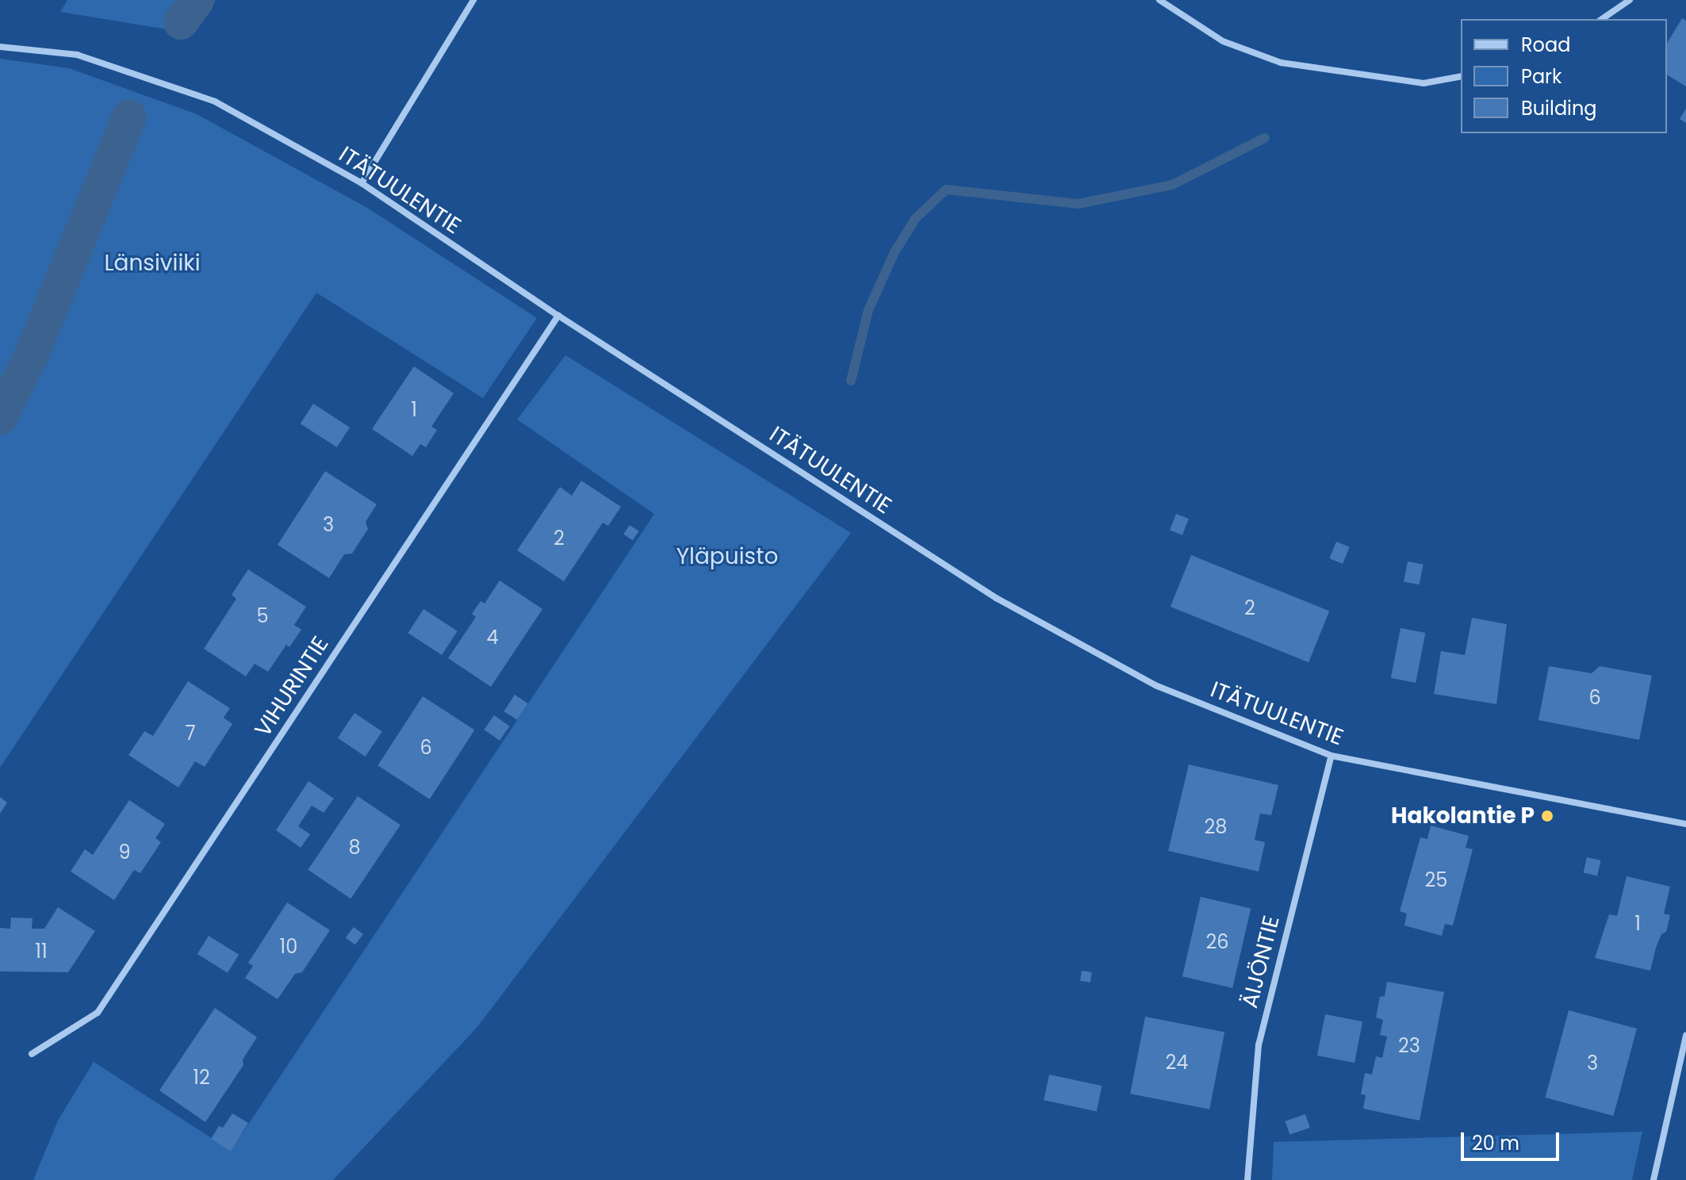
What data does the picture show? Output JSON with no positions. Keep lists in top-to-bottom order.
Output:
{
  "streets": {
    "street": ["ITÄTUULENTIE", "VIHURINTIE", "ÄIJÖNTIE"]
  },
  "crossings": [
    ["ITÄTUULENTIE", "VIHURINTIE"],
    ["ITÄTUULENTIE", "ÄIJÖNTIE"]
  ],
  "parks": ["Länsiviiki", "Yläpuisto"],
  "places": ["Hakolantie P"],
  "house_numbers": [
    "1",
    "3",
    "2",
    "2",
    "5",
    "4",
    "6",
    "7",
    "6",
    "28",
    "8",
    "9",
    "25",
    "1",
    "26",
    "10",
    "11",
    "23",
    "24",
    "3",
    "12"
  ],
  "legend": ["Road", "Park", "Building"],
  "scale_bar": "20 m"
}
